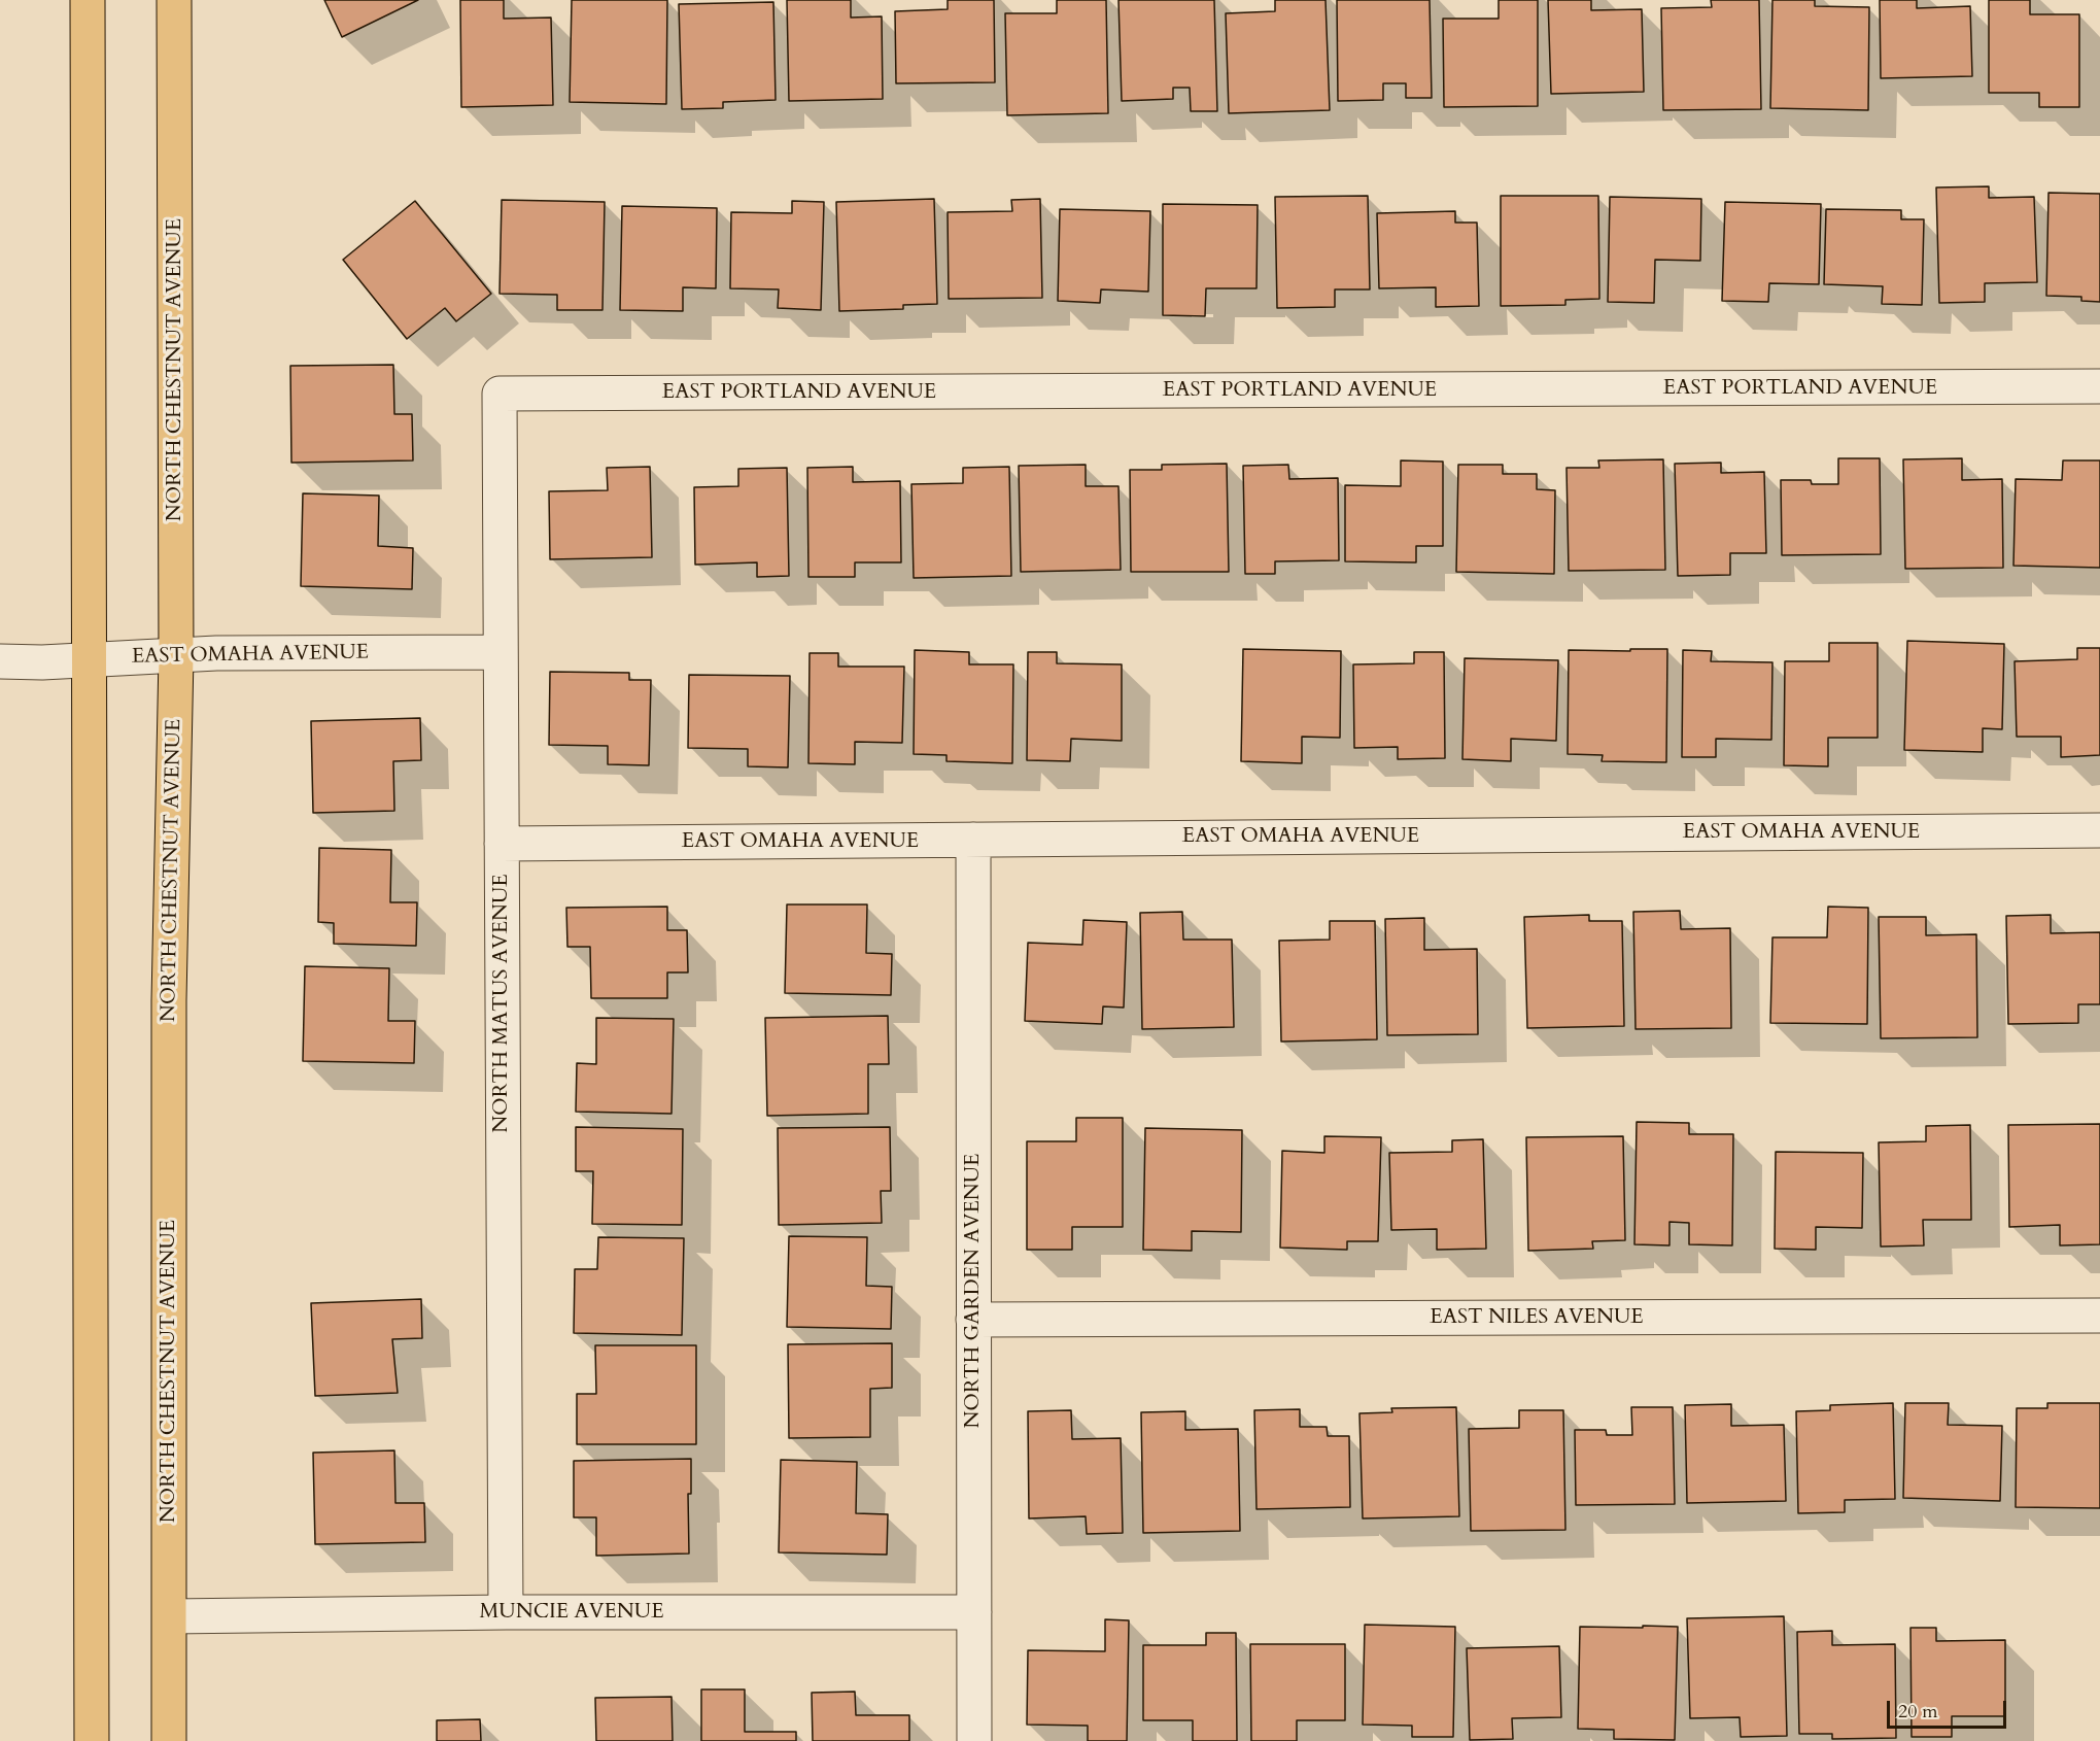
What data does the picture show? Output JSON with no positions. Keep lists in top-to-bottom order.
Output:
{
  "streets": {
    "main road": ["NORTH CHESTNUT AVENUE"],
    "street": [
      "EAST PORTLAND AVENUE",
      "EAST OMAHA AVENUE",
      "NORTH MATUS AVENUE",
      "NORTH GARDEN AVENUE",
      "EAST NILES AVENUE",
      "MUNCIE AVENUE"
    ]
  },
  "crossings": [
    ["NORTH CHESTNUT AVENUE", "EAST OMAHA AVENUE"],
    ["NORTH CHESTNUT AVENUE", "MUNCIE AVENUE"],
    ["EAST PORTLAND AVENUE", "NORTH MATUS AVENUE"],
    ["EAST OMAHA AVENUE", "NORTH MATUS AVENUE"],
    ["EAST OMAHA AVENUE", "NORTH GARDEN AVENUE"],
    ["NORTH MATUS AVENUE", "MUNCIE AVENUE"],
    ["NORTH GARDEN AVENUE", "EAST NILES AVENUE"],
    ["NORTH GARDEN AVENUE", "MUNCIE AVENUE"]
  ],
  "scale_bar": "20 m"
}
